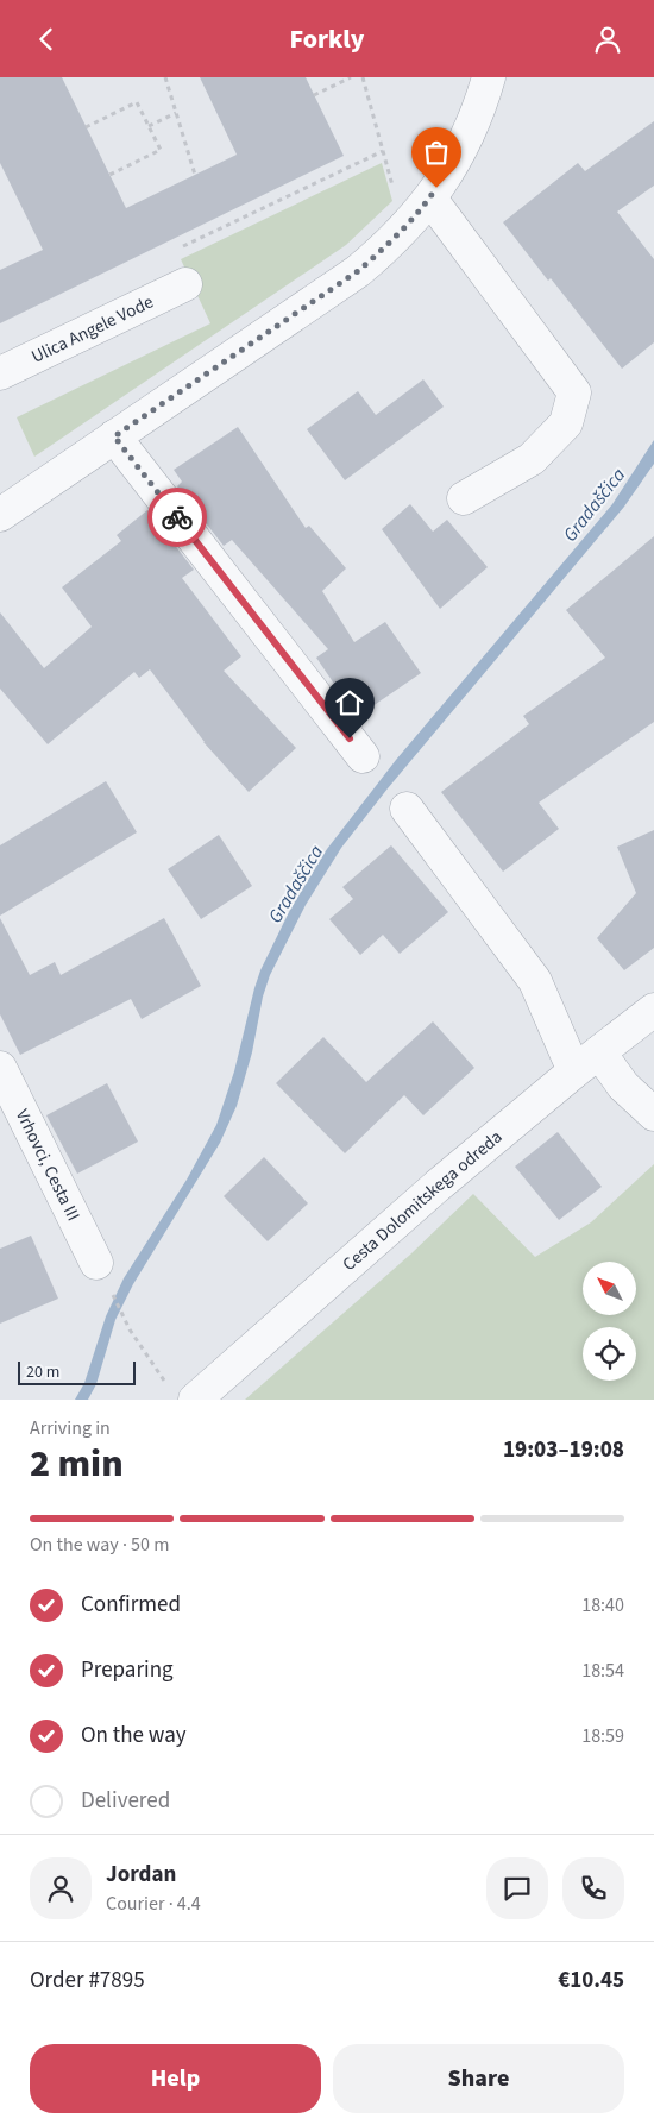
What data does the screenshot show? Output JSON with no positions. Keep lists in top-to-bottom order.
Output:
{
  "streets": {
    "street": ["Ulica Angele Vode", "Vrhovci, Cesta III", "Cesta Dolomitskega odreda"]
  },
  "water": ["Gradaščica"],
  "scale_bar": "20 m",
  "north": "top left",
  "page": {
    "header": "Forkly",
    "scale": "20 m",
    "heading": ["2 min", "Arriving in", "19:03–19:08"],
    "panel": [
      "Jordan",
      "Courier · 4.4",
      "Order #7895",
      "€10.45"
    ],
    "bar": "On the way · 50 m",
    "list": [
      ["Confirmed", "18:40"],
      ["Preparing", "18:54"],
      ["On the way", "18:59"],
      "Delivered"
    ],
    "buttons": ["Help", "Share"]
  }
}
